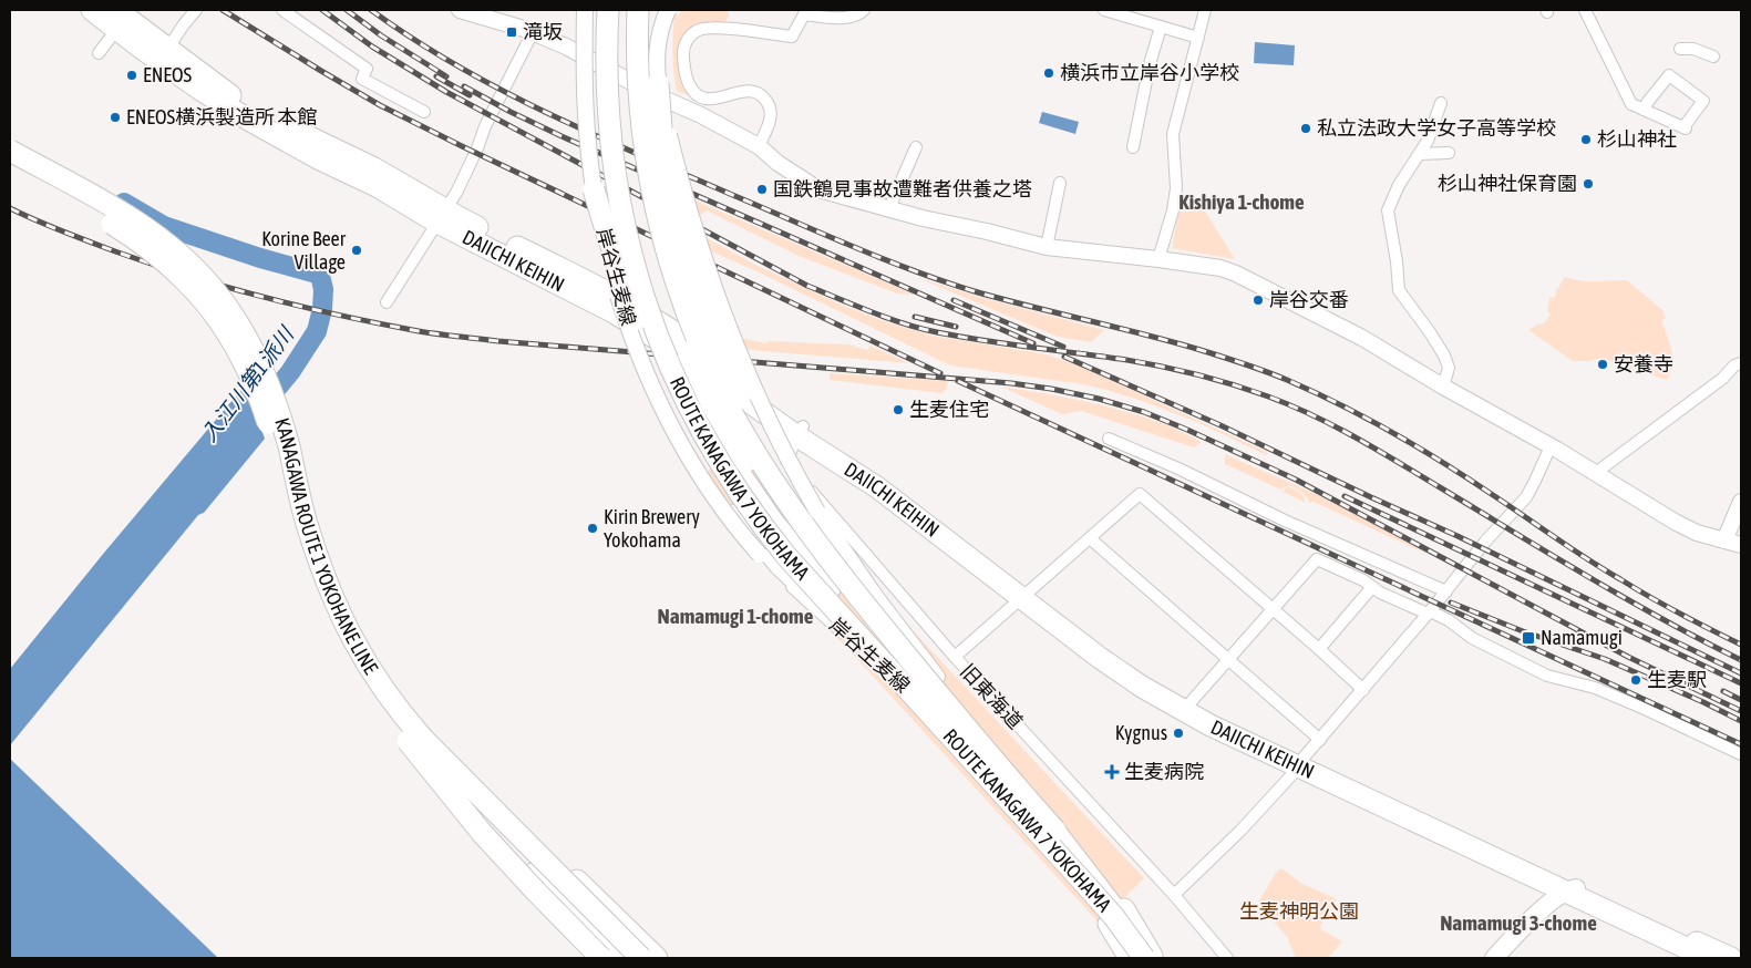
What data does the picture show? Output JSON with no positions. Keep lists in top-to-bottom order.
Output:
{
  "streets": {
    "highway": ["DAIICHI KEIHIN", "ROUTE KANAGAWA 7 YOKOHAMA", "KANAGAWA ROUTE 1 YOKOHANE LINE"],
    "street": ["岸谷生麦線", "旧東海道"]
  },
  "crossings": [
    ["DAIICHI KEIHIN", "旧東海道"],
    ["岸谷生麦線", "ROUTE KANAGAWA 7 YOKOHAMA"]
  ],
  "districts": ["Kishiya 1-chome", "Namamugi 1-chome", "Namamugi 3-chome"],
  "water": ["入江川第1派川"],
  "parks": ["生麦神明公園"],
  "places": {
    "transit": ["滝坂", "Namamugi"],
    "other": [
      "横浜市立岸谷小学校",
      "ENEOS",
      "ENEOS横浜製造所 本館",
      "私立法政大学女子高等学校",
      "杉山神社",
      "杉山神社保育園",
      "国鉄鶴見事故遭難者供養之塔",
      "Korine Beer Village",
      "岸谷交番",
      "安養寺",
      "生麦住宅",
      "Kirin Brewery Yokohama",
      "生麦駅",
      "Kygnus"
    ],
    "health": ["生麦病院"]
  }
}
